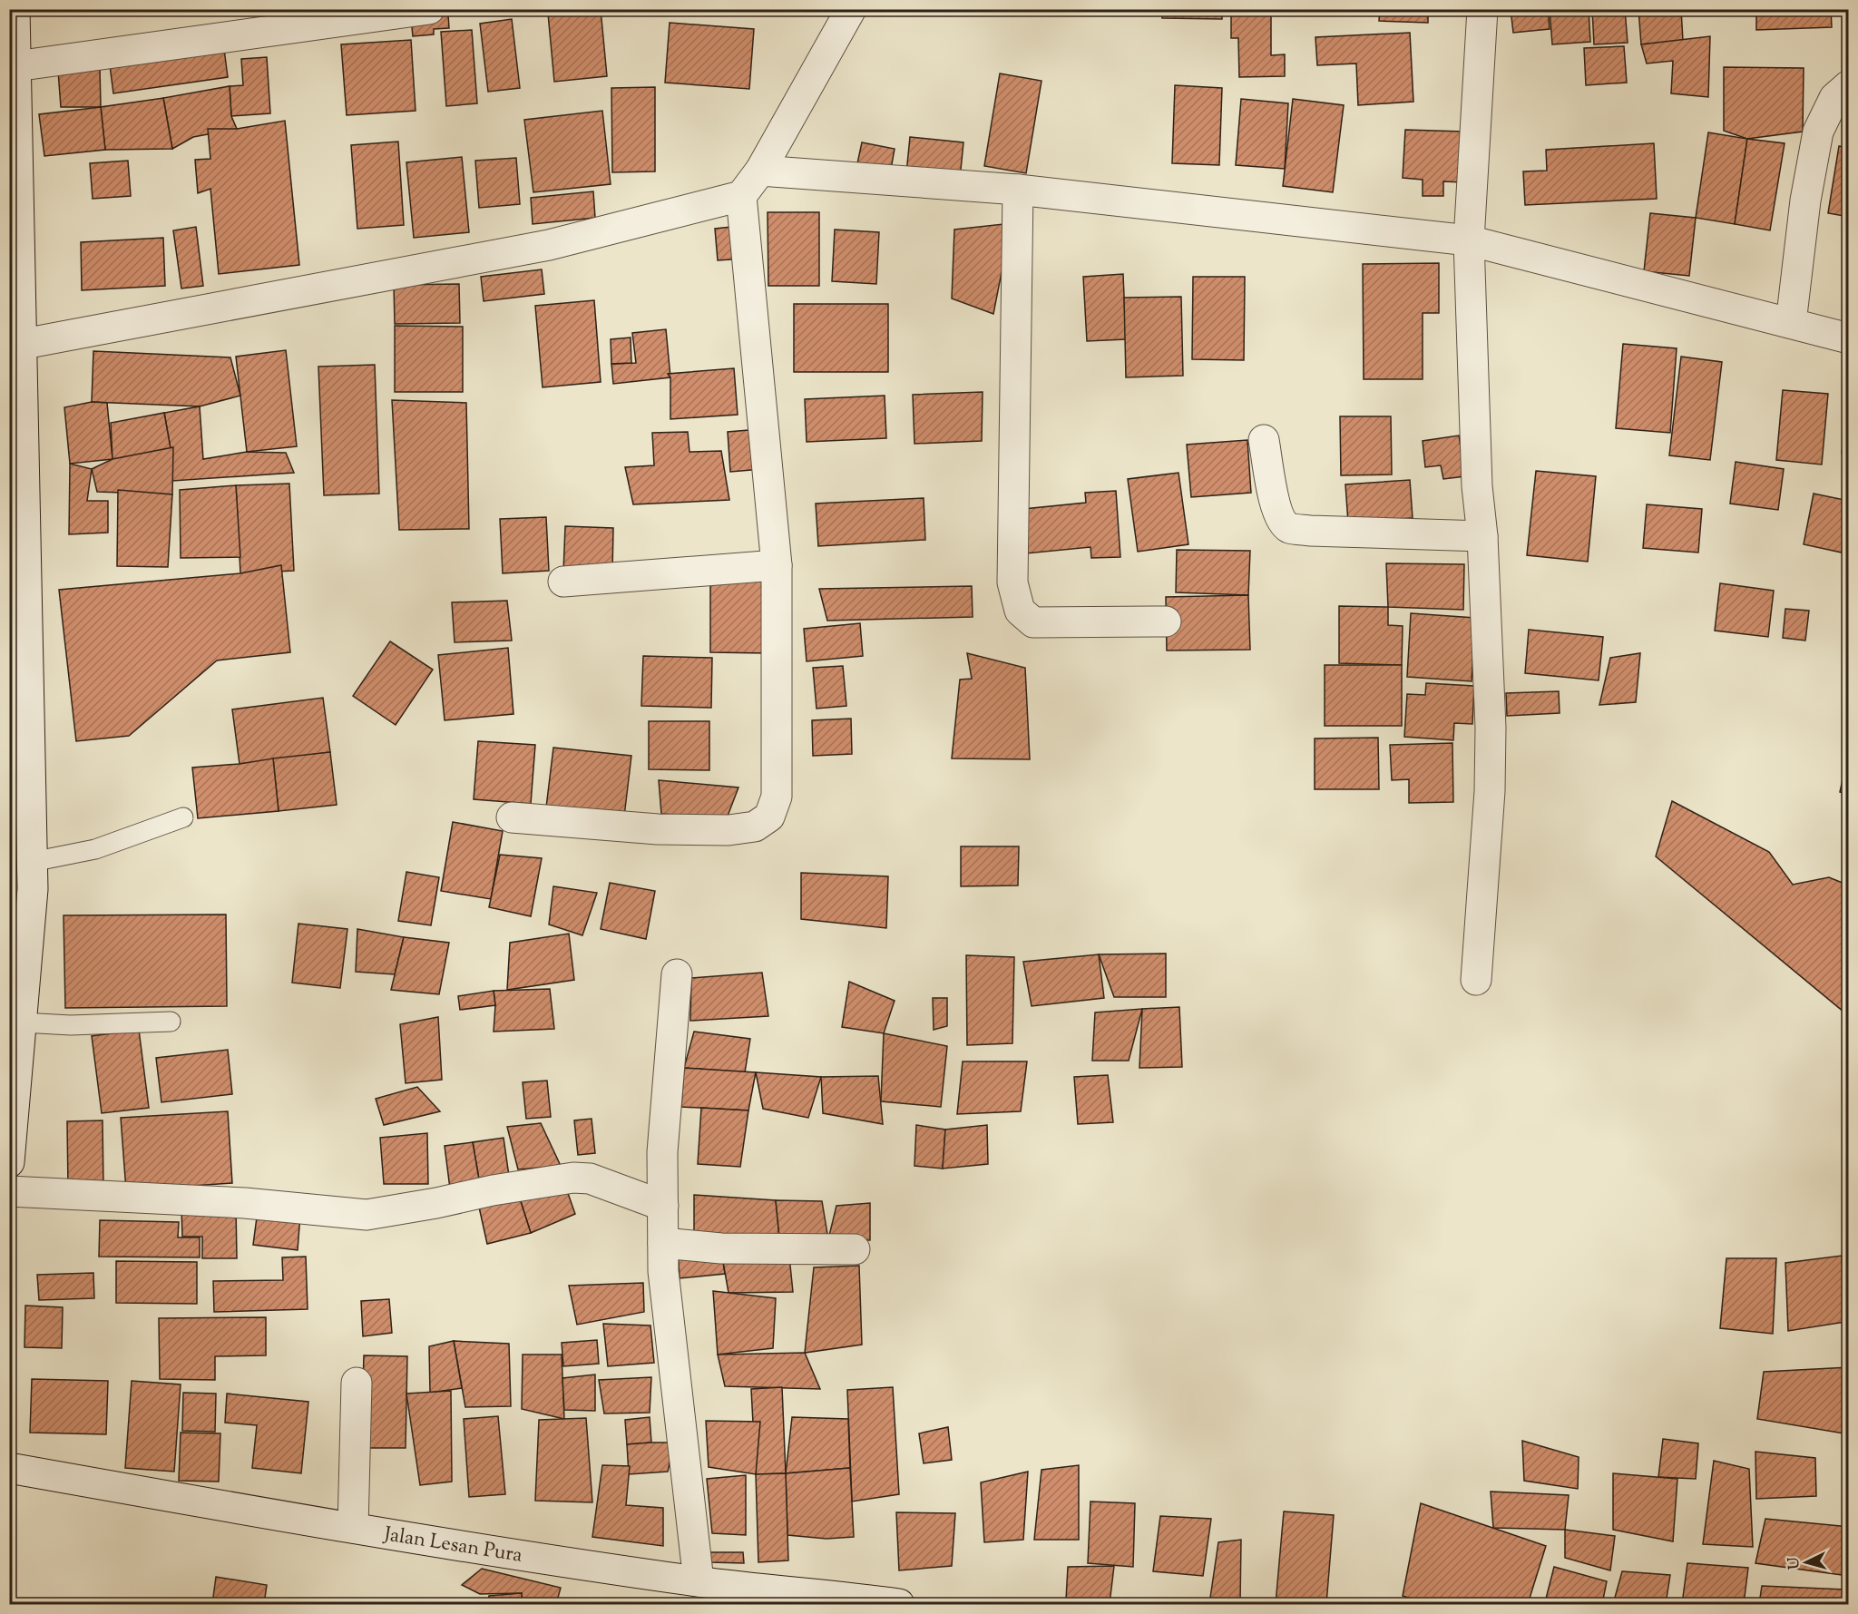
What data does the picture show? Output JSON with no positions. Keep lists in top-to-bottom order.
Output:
{
  "streets": {
    "street": ["Jalan Lesan Pura"]
  },
  "north": "left"
}
